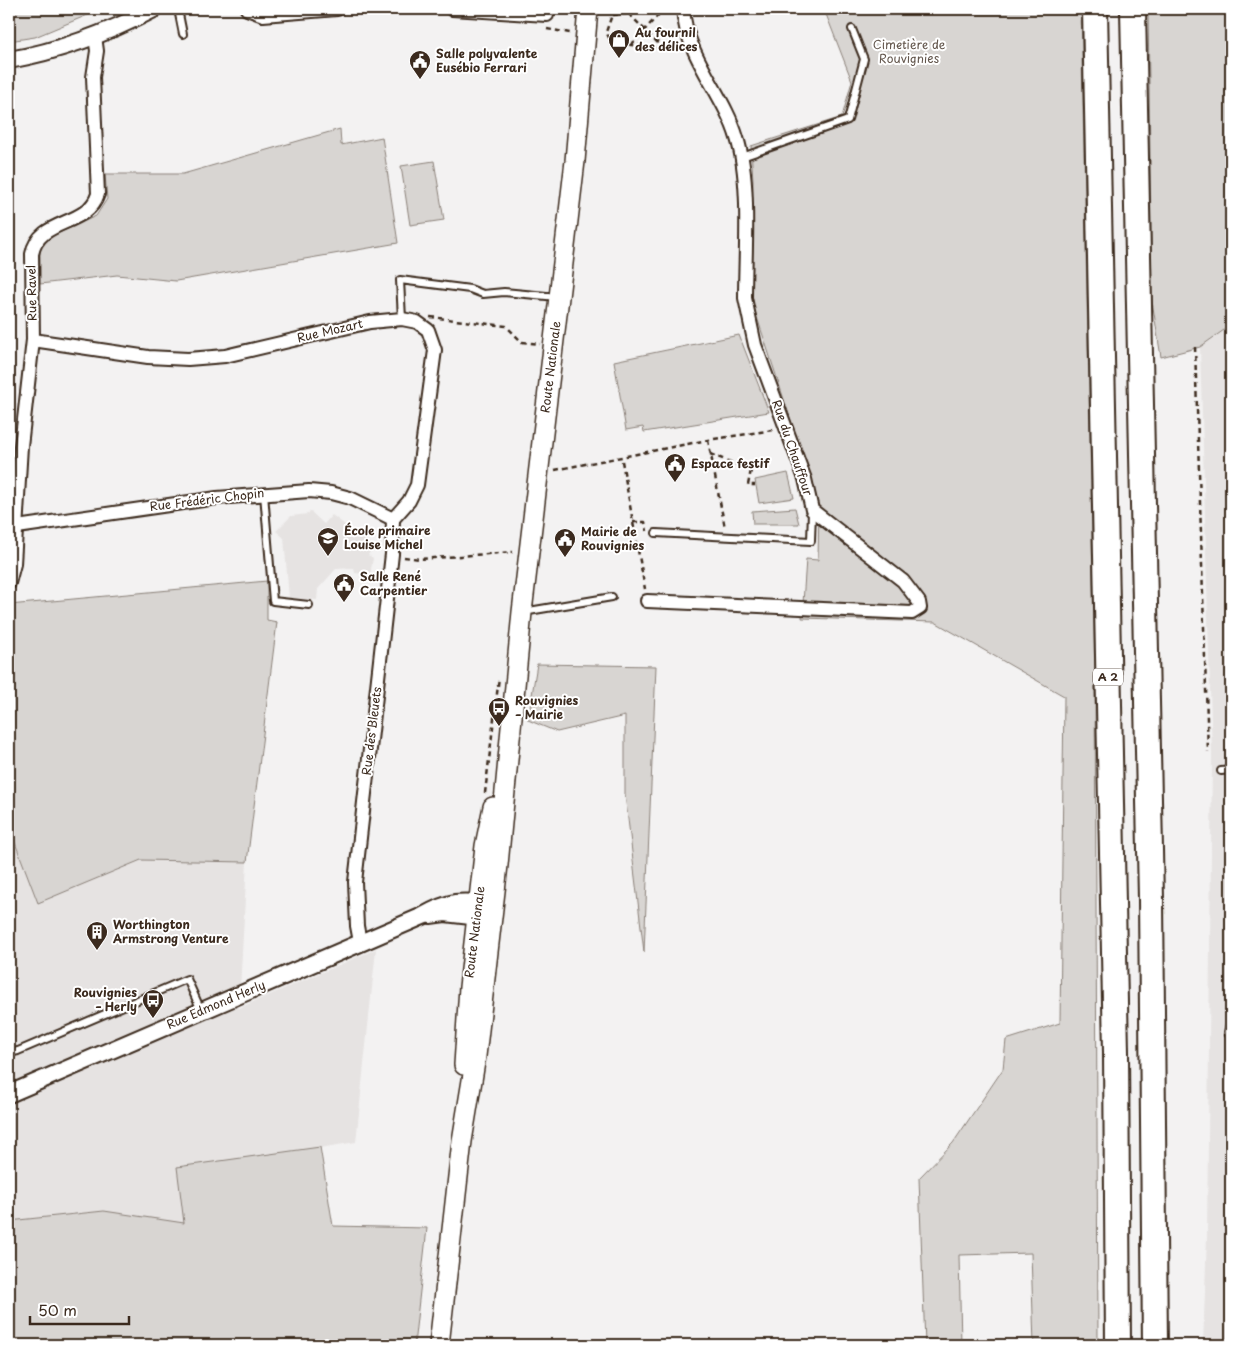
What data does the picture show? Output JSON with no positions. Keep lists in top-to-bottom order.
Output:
{
  "streets": {
    "highway": ["A 2"],
    "main road": ["Route Nationale"],
    "street": [
      "Rue Ravel",
      "Rue Mozart",
      "Rue du Chauffour",
      "Rue Frédéric Chopin",
      "Rue des Bleuets",
      "Rue Edmond Herly"
    ]
  },
  "crossings": [
    ["Rue Ravel", "Rue Mozart"],
    ["Rue Ravel", "Rue Frédéric Chopin"],
    ["Route Nationale", "Rue Edmond Herly"],
    ["Rue Frédéric Chopin", "Rue des Bleuets"],
    ["Rue des Bleuets", "Rue Edmond Herly"]
  ],
  "parks": ["Cimetière de Rouvignies"],
  "places": {
    "shop": ["Au fournil des délices"],
    "public building": [
      "Salle polyvalente Eusébio Ferrari",
      "Espace festif",
      "Mairie de Rouvignies",
      "Salle René Carpentier"
    ],
    "school or university": ["École primaire Louise Michel"],
    "bus stop": ["Rouvignies – Mairie", "Rouvignies – Herly"],
    "building": ["Worthington Armstrong Venture"]
  },
  "scale_bar": "50 m"
}
